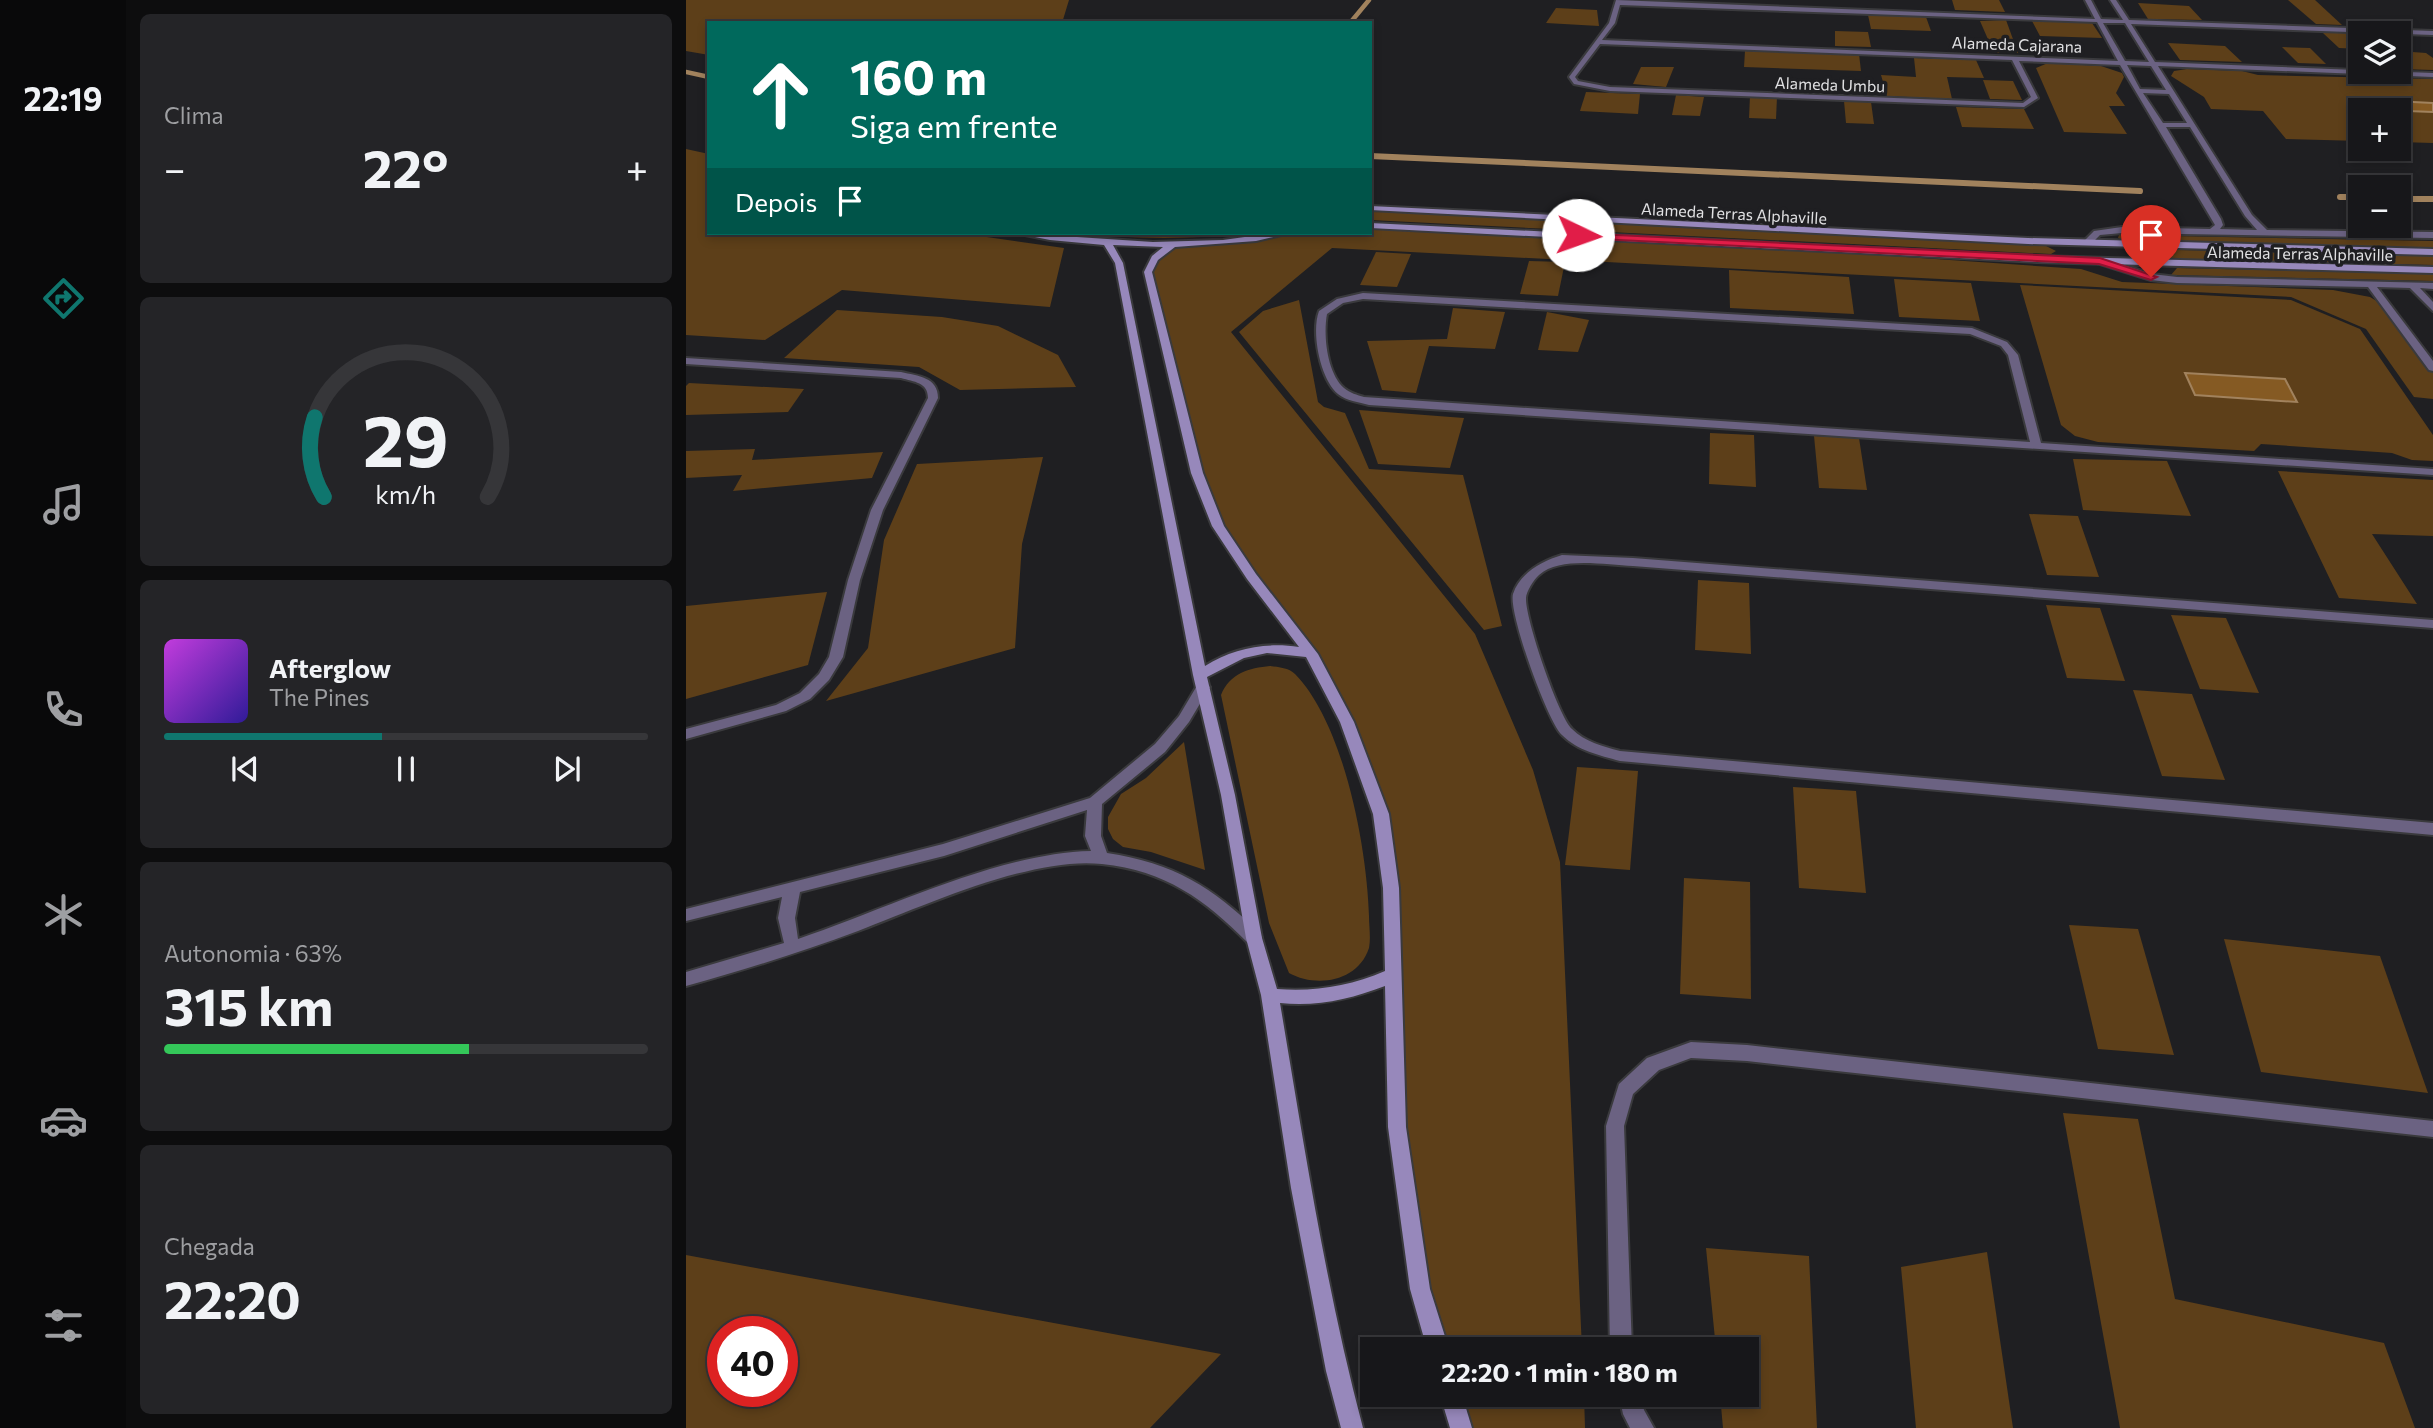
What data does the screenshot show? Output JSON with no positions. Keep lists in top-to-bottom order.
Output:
{
  "streets": {
    "street": ["Alameda Cajarana", "Alameda Umbu", "Alameda Terras Alphaville"]
  },
  "crossings": [
    ["Alameda Cajarana", "Alameda Umbu"]
  ],
  "page": {
    "tabs": "22:19",
    "tile": [
      "Clima",
      ["Autonomia · 63%", "315 km"],
      ["Chegada", "22:20"]
    ],
    "map_buttons": ["+", "−"],
    "turn": ["160 m", "Siga em frente"],
    "heat": ["−", "22°", "+"],
    "then": "Depois",
    "song": ["Afterglow", "The Pines"],
    "limit": "40",
    "trip": "22:20 · 1 min · 180 m",
    "gauge": ["29", "km/h"]
  }
}
